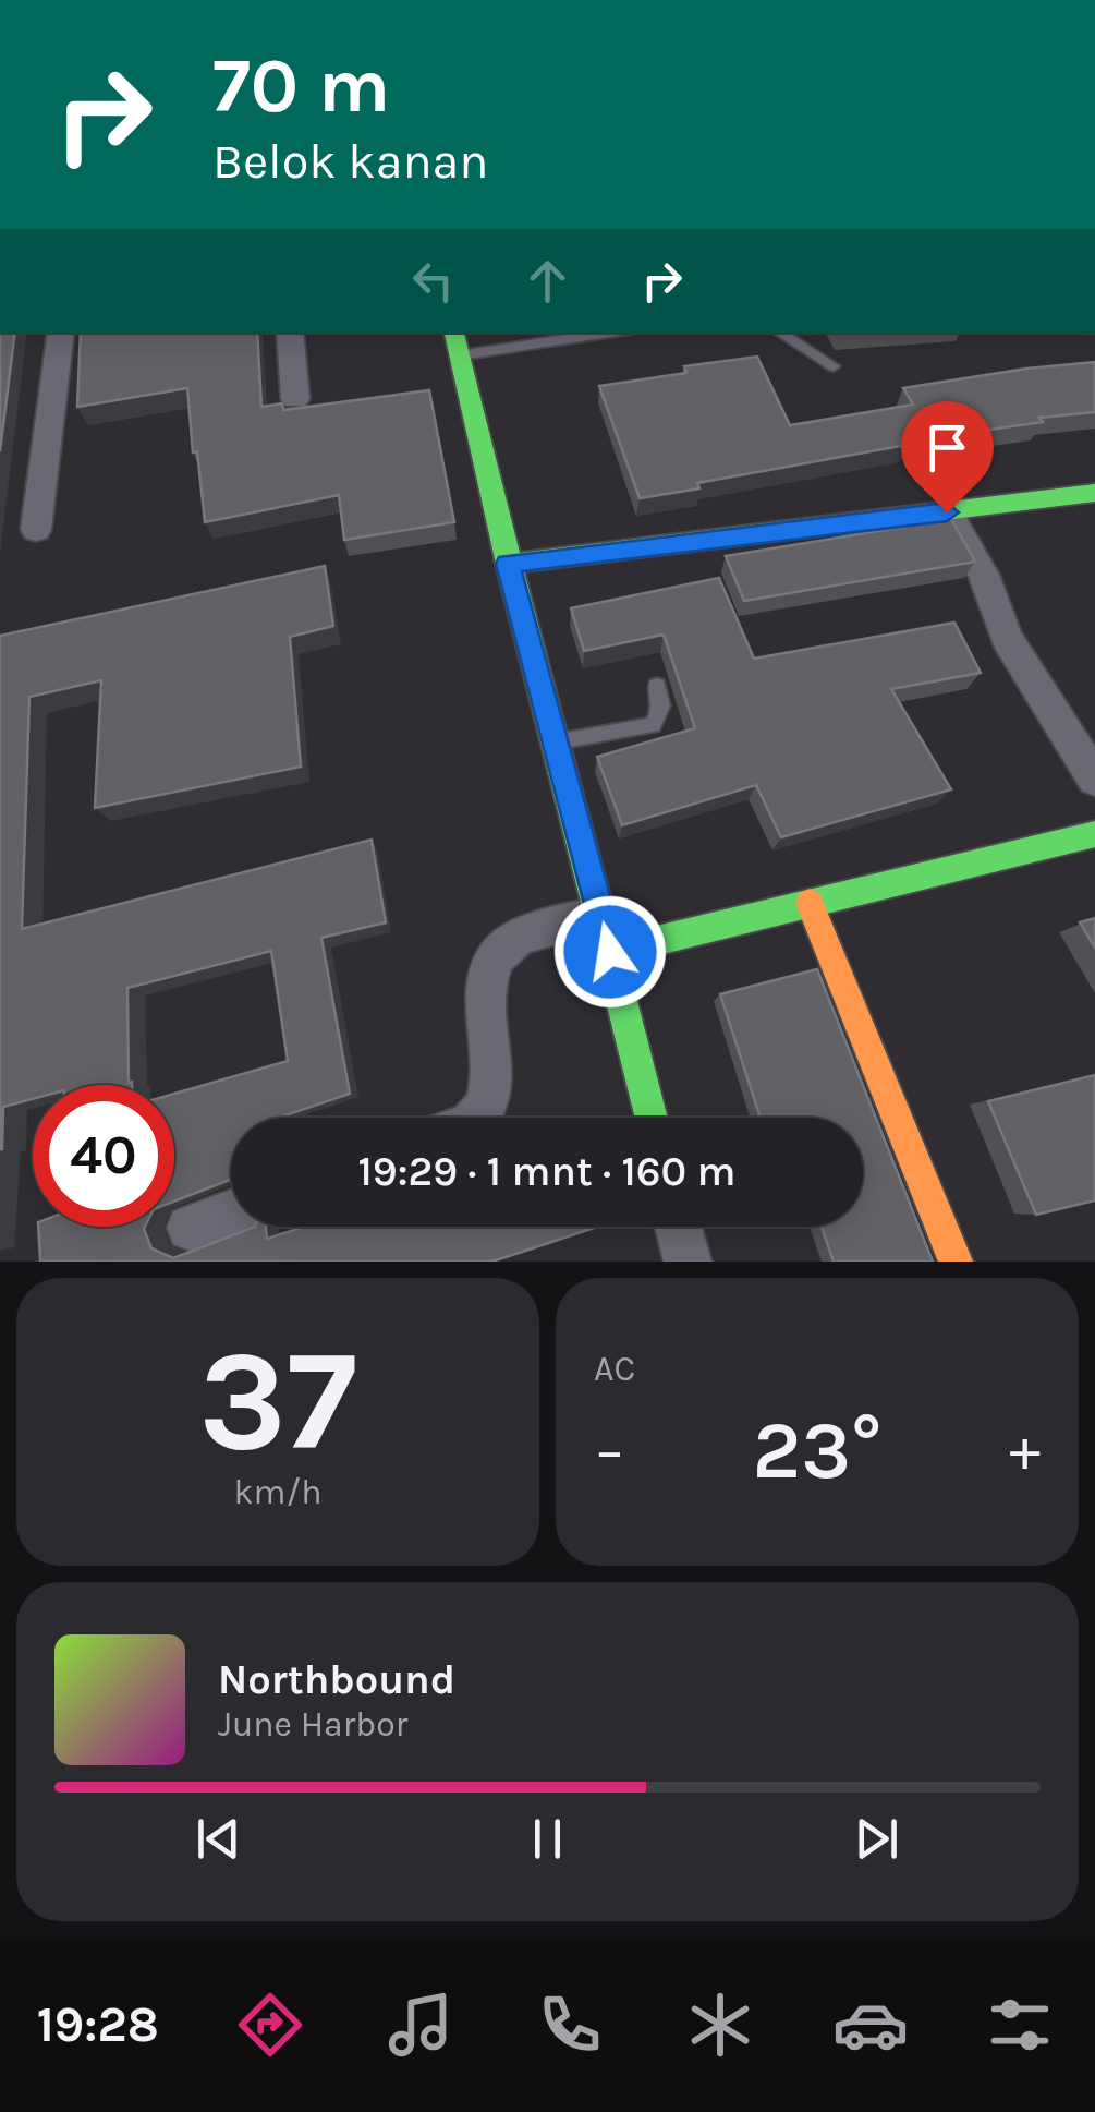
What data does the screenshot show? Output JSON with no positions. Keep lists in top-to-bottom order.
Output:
{
  "page": {
    "turn": ["70 m", "Belok kanan"],
    "limit": "40",
    "trip": "19:29 · 1 mnt · 160 m",
    "tile": [
      ["37", "km/h"],
      "AC"
    ],
    "heat": ["−", "23°", "+"],
    "song": ["Northbound", "June Harbor"],
    "tabs": "19:28"
  }
}
